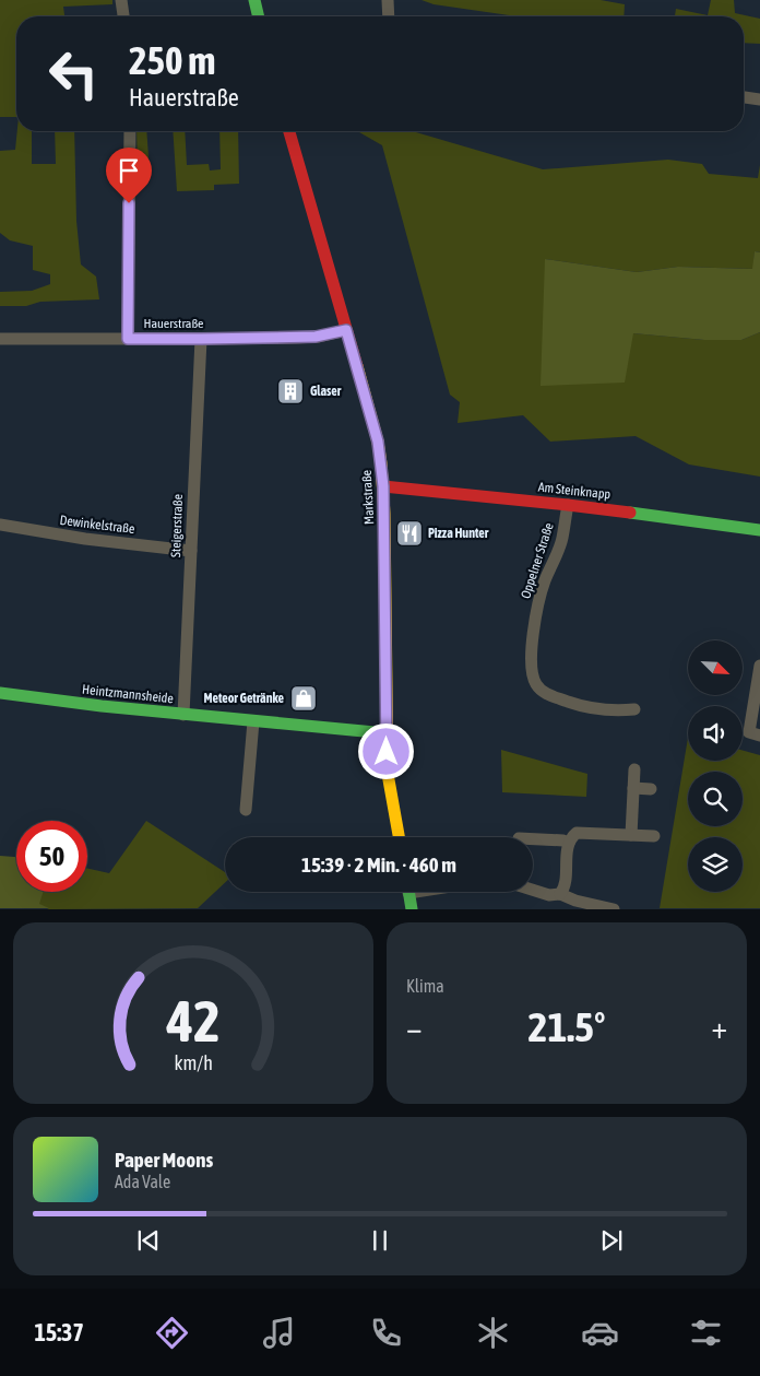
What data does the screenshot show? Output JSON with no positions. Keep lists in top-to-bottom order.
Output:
{
  "streets": {
    "main road": ["Am Steinknapp", "Markstraße", "Heintzmannsheide"],
    "street": [
      "Hauerstraße",
      "Dewinkelstraße",
      "Steigerstraße",
      "Oppelner Straße"
    ]
  },
  "crossings": [
    ["Hauerstraße", "Markstraße"],
    ["Hauerstraße", "Steigerstraße"],
    ["Am Steinknapp", "Markstraße"],
    ["Am Steinknapp", "Oppelner Straße"],
    ["Markstraße", "Heintzmannsheide"],
    ["Dewinkelstraße", "Steigerstraße"],
    ["Steigerstraße", "Heintzmannsheide"]
  ],
  "places": {
    "building": ["Glaser"],
    "restaurant": ["Pizza Hunter"],
    "shop": ["Meteor Getränke"]
  },
  "north": "bottom right",
  "page": {
    "turn": ["250 m", "Hauerstraße"],
    "limit": "50",
    "trip": "15:39 · 2 Min. · 460 m",
    "tile": "Klima",
    "heat": ["−", "21.5°", "+"],
    "song": ["Paper Moons", "Ada Vale"],
    "tabs": "15:37",
    "gauge": ["42", "km/h"]
  }
}
